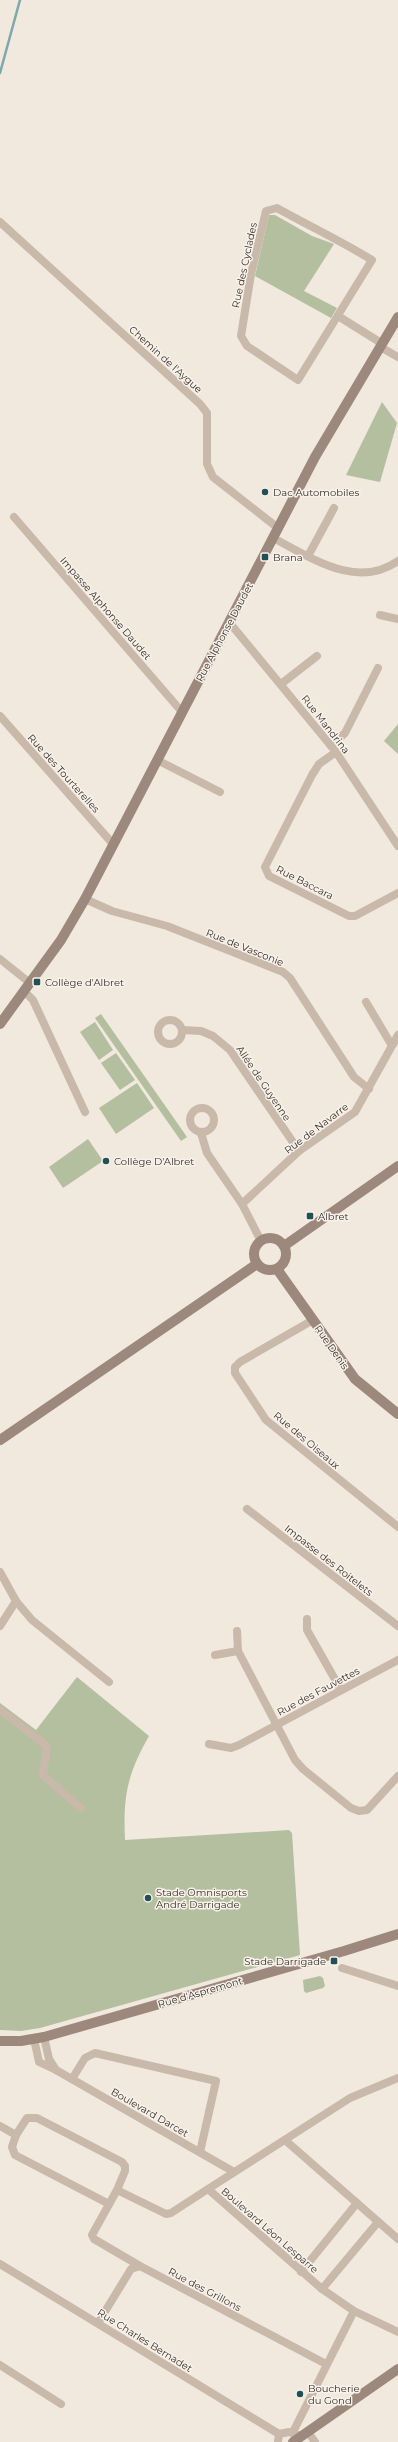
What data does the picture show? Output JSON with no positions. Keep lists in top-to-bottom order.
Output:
{
  "streets": {
    "street": [
      "Rue des Cyclades",
      "Chemin de l'Aygue",
      "Impasse Alphonse Daudet",
      "Rue Alphonse Daudet",
      "Rue Mandrina",
      "Rue des Tourterelles",
      "Rue Baccara",
      "Rue de Vasconie",
      "Allée de Guyenne",
      "Rue de Navarre",
      "Rue Denis",
      "Rue des Oiseaux",
      "Impasse des Roitelets",
      "Rue des Fauvettes",
      "Rue d'Aspremont",
      "Boulevard Darcet",
      "Boulevard Léon Lesparre",
      "Rue des Grillons",
      "Rue Charles Bernadet"
    ]
  },
  "crossings": [
    ["Chemin de l'Aygue", "Rue Alphonse Daudet"],
    ["Impasse Alphonse Daudet", "Rue Alphonse Daudet"],
    ["Rue Alphonse Daudet", "Rue Mandrina"],
    ["Rue Alphonse Daudet", "Rue des Tourterelles"],
    ["Rue Alphonse Daudet", "Rue de Vasconie"],
    ["Rue Mandrina", "Rue Baccara"],
    ["Rue de Vasconie", "Rue de Navarre"],
    ["Allée de Guyenne", "Rue de Navarre"],
    ["Rue Denis", "Rue des Oiseaux"],
    ["Rue d'Aspremont", "Boulevard Darcet"]
  ],
  "places": {
    "other": [
      "Dac Automobiles",
      "Collège D'Albret",
      "Stade Omnisports André Darrigade",
      "Boucherie du Gond"
    ],
    "transit": [
      "Brana",
      "Collège d'Albret",
      "Albret",
      "Stade Darrigade"
    ]
  }
}
